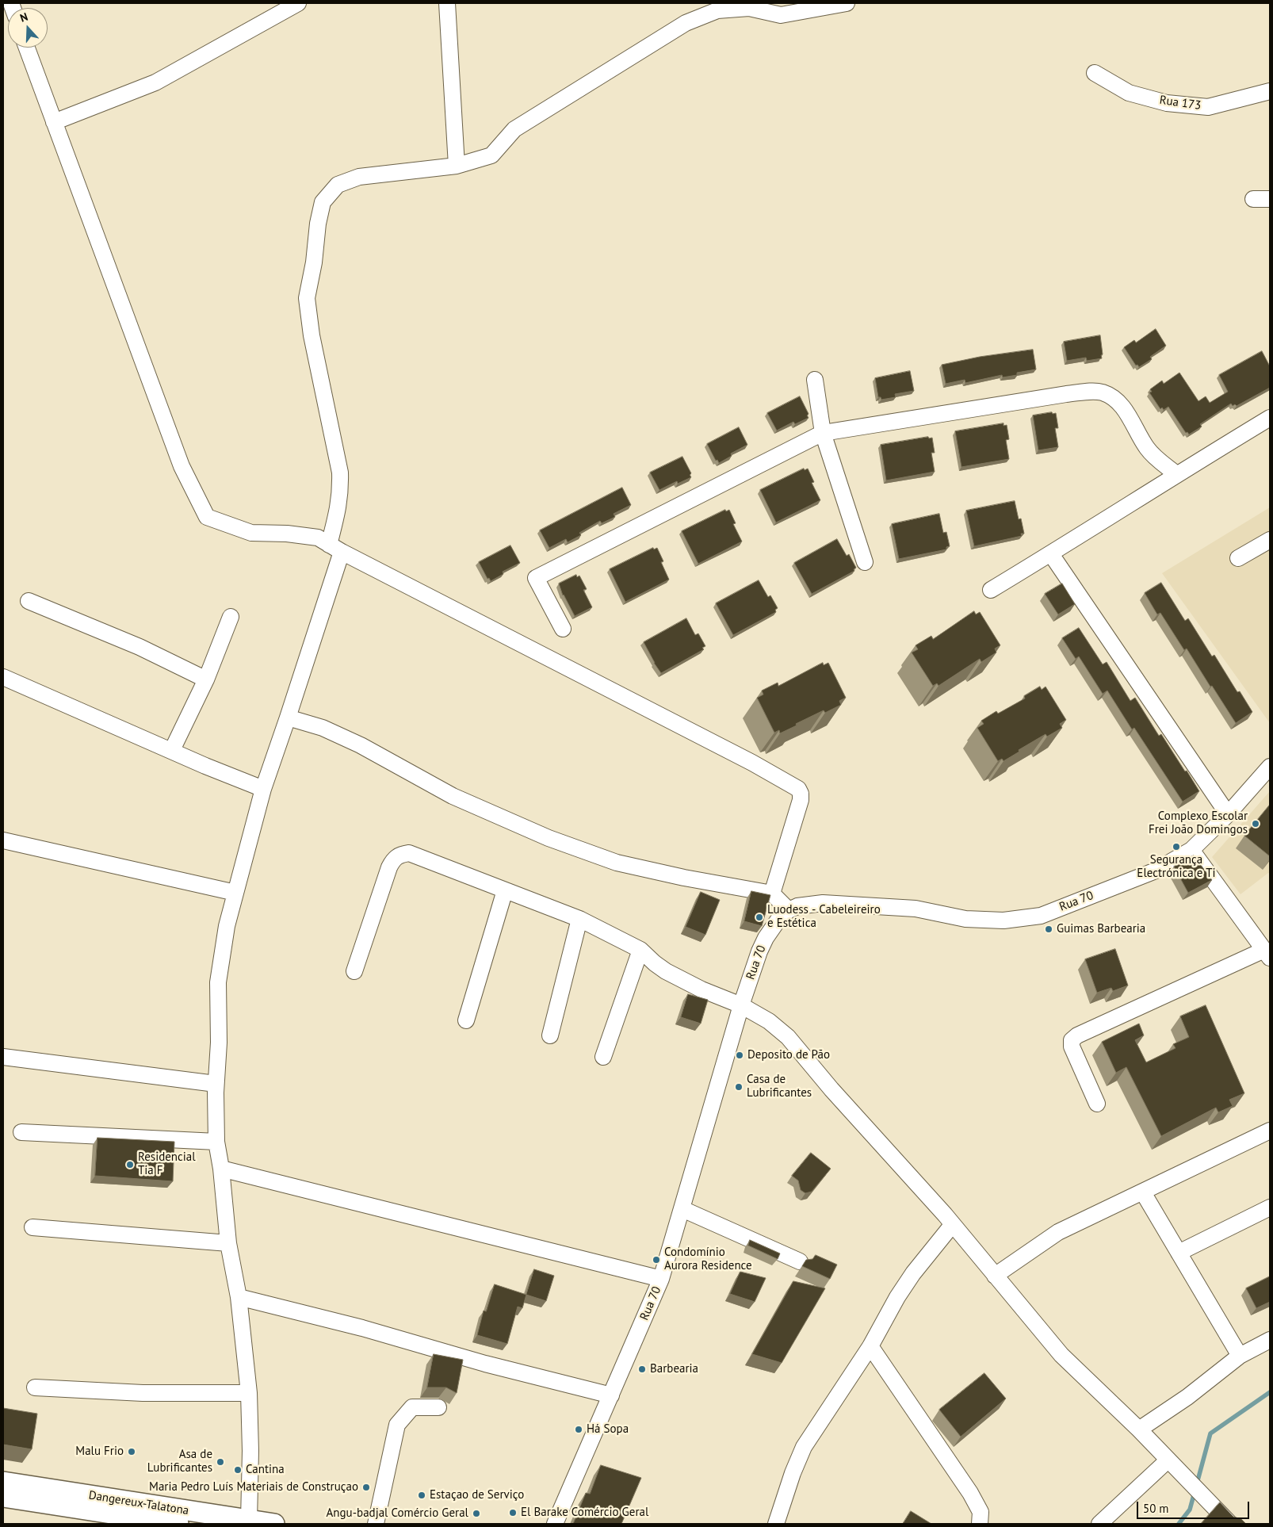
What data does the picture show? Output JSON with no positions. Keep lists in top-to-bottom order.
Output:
{
  "streets": {
    "main road": ["Dangereux-Talatona"],
    "street": ["Rua 173", "Rua 70"]
  },
  "places": [
    "Complexo Escolar Frei João Domingos",
    "Segurança Electrónica e Ti",
    "Luodess - Cabeleireiro e Estética",
    "Guimas Barbearia",
    "Deposito de Pão",
    "Casa de Lubrificantes",
    "Residencial Tia F",
    "Condomínio Aurora Residence",
    "Barbearia",
    "Há Sopa",
    "Malu Frio",
    "Asa de Lubrificantes",
    "Cantina",
    "Maria Pedro Luís Materiais de Construçao",
    "Estaçao de Serviço",
    "El Barake Comércio Geral",
    "Angu-badjal Comércio Geral"
  ],
  "scale_bar": "50 m",
  "north": "top"
}
